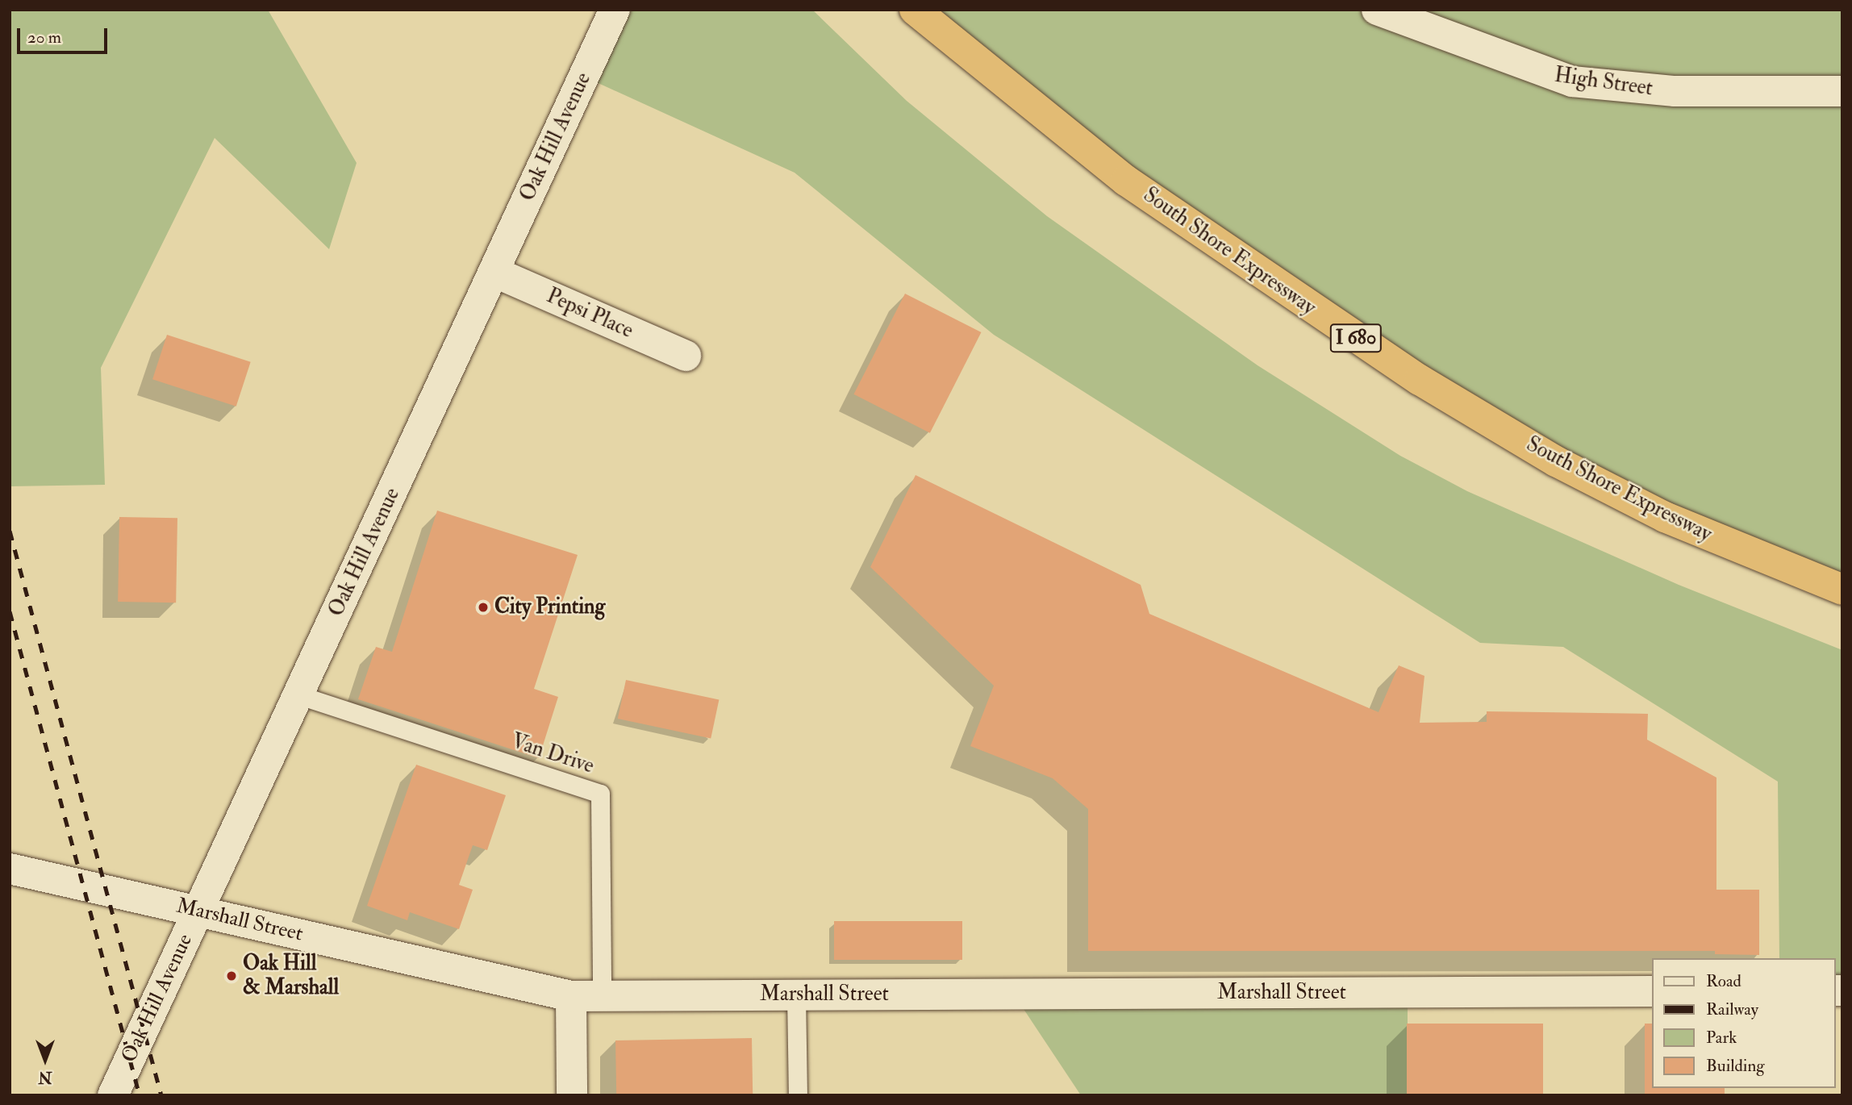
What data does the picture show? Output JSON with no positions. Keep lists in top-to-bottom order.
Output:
{
  "streets": {
    "highway": ["South Shore Expressway", "I 680"],
    "street": [
      "High Street",
      "Oak Hill Avenue",
      "Pepsi Place",
      "Marshall Street"
    ],
    "lane": ["Van Drive"]
  },
  "crossings": [
    ["Oak Hill Avenue", "Pepsi Place"],
    ["Oak Hill Avenue", "Van Drive"],
    ["Oak Hill Avenue", "Marshall Street"],
    ["Van Drive", "Marshall Street"]
  ],
  "places": ["City Printing", "Oak Hill & Marshall"],
  "legend": [
    "Road",
    "Railway",
    "Park",
    "Building"
  ],
  "scale_bar": "20 m",
  "north": "bottom"
}
